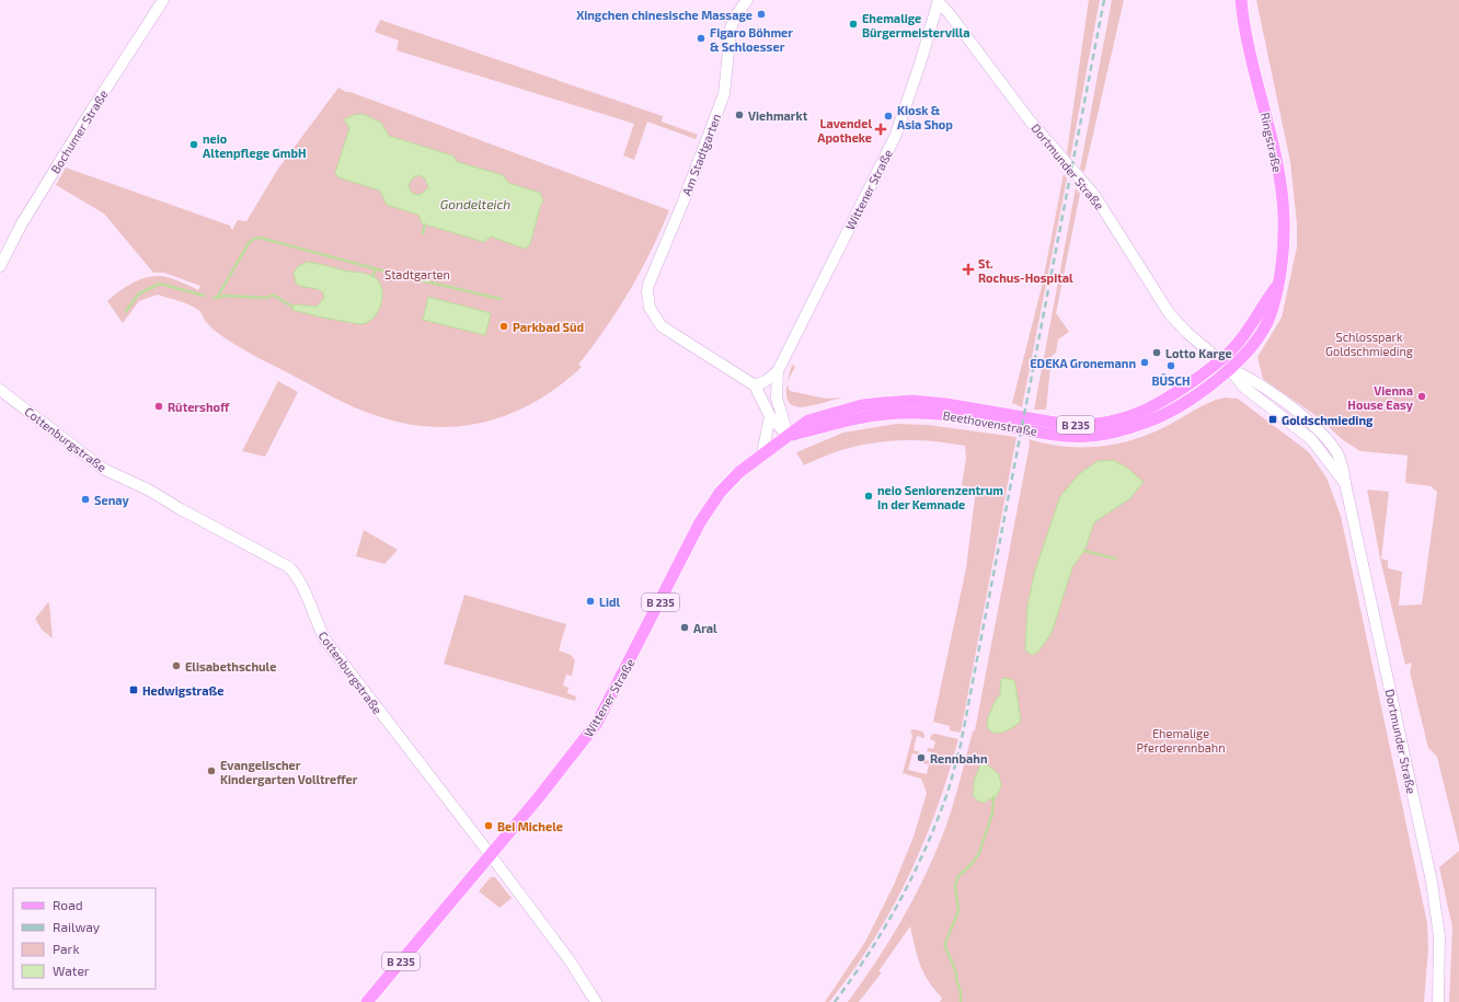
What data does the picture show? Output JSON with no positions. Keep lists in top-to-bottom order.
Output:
{
  "streets": {
    "main road": [
      "Ringstraße",
      "Wittener Straße",
      "Beethovenstraße",
      "B 235"
    ],
    "street": [
      "Bochumer Straße",
      "Am Stadtgarten",
      "Dortmunder Straße",
      "Cottenburgstraße"
    ]
  },
  "crossings": [
    ["Ringstraße", "Dortmunder Straße"],
    ["Ringstraße", "Beethovenstraße"],
    ["Am Stadtgarten", "Wittener Straße"],
    ["Dortmunder Straße", "Wittener Straße"],
    ["Dortmunder Straße", "Beethovenstraße"],
    ["Wittener Straße", "Beethovenstraße"],
    ["Wittener Straße", "Cottenburgstraße"]
  ],
  "water": ["Gondelteich"],
  "parks": ["Stadtgarten", "Schlosspark Goldschmieding", "Ehemalige Pferderennbahn"],
  "places": {
    "other": [
      "Xingchen chinesische Massage",
      "Ehemalige Bürgermeistervilla",
      "Figaro Böhmer & Schloesser",
      "Viehmarkt",
      "Kiosk & Asia Shop",
      "neio Altenpflege GmbH",
      "Parkbad Süd",
      "Lotto Karge",
      "EDEKA Gronemann",
      "BÜSCH",
      "Vienna House Easy",
      "Rütershoff",
      "neio Seniorenzentrum In der Kemnade",
      "Senay",
      "Lidl",
      "Aral",
      "Elisabethschule",
      "Rennbahn",
      "Evangelischer Kindergarten Volltreffer",
      "Bei Michele"
    ],
    "health": ["Lavendel Apotheke", "St. Rochus-Hospital"],
    "transit": ["Goldschmieding", "Hedwigstraße"]
  },
  "legend": [
    "Road",
    "Railway",
    "Park",
    "Water"
  ]
}
